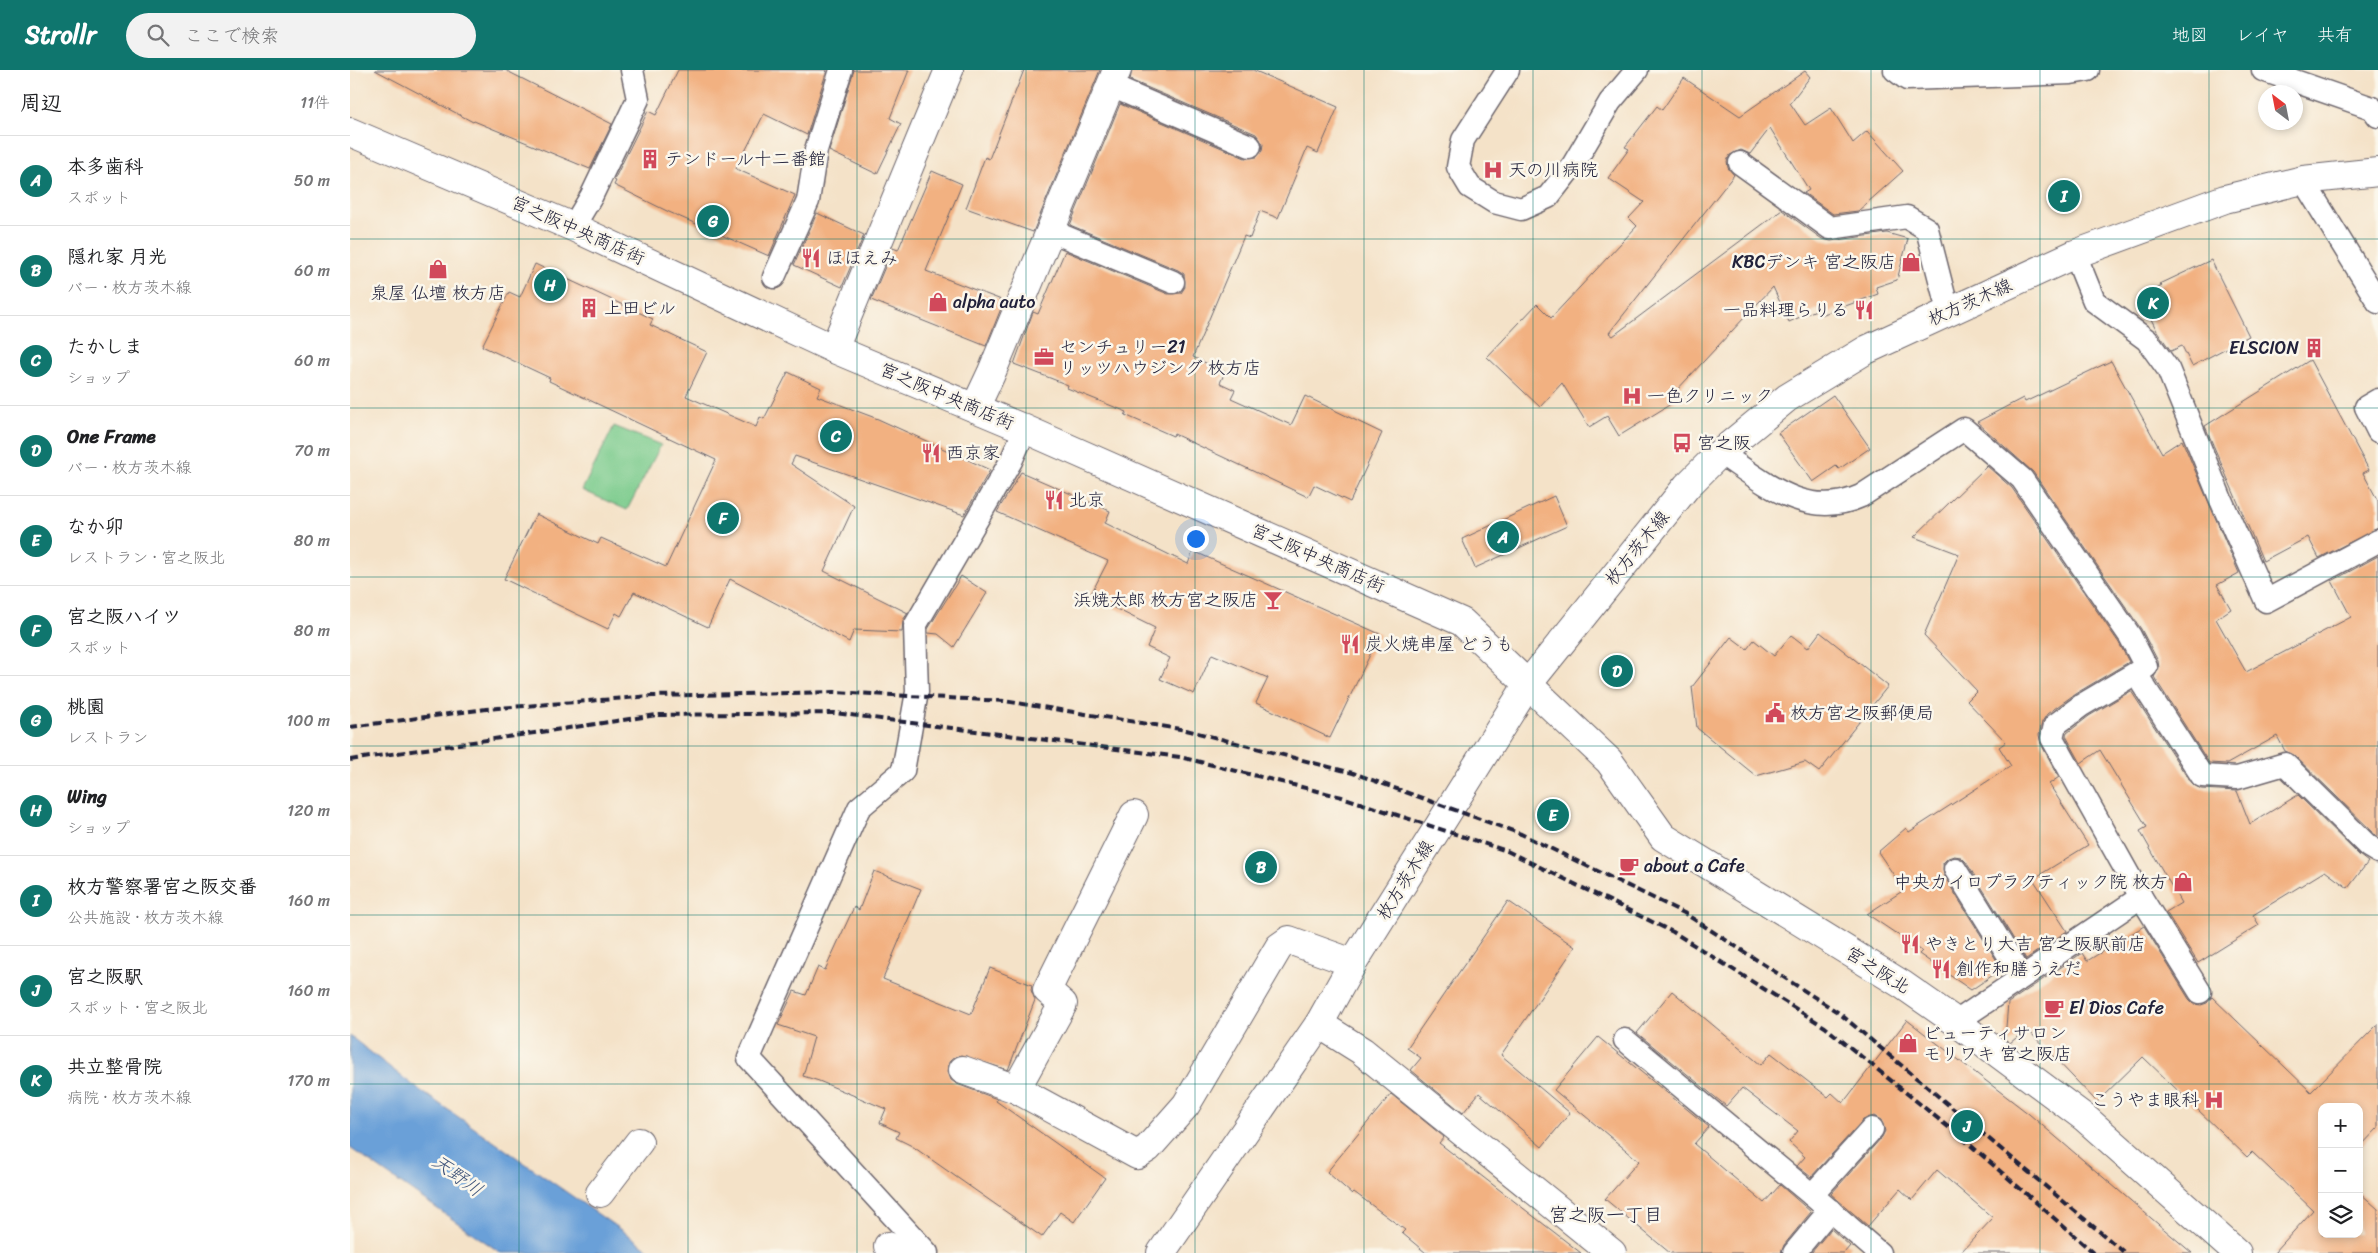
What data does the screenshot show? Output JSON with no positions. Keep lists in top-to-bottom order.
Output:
{
  "streets": {
    "street": ["宮之阪中央商店街", "枚方茨木線", "宮之阪北"]
  },
  "crossings": [
    ["宮之阪中央商店街", "枚方茨木線"],
    ["宮之阪中央商店街", "宮之阪北"],
    ["枚方茨木線", "宮之阪北"]
  ],
  "districts": ["宮之阪一丁目"],
  "water": ["天野川"],
  "places": {
    "building": ["テンドール十二番館", "上田ビル", "ELSCION"],
    "hospital": ["天の川病院", "一色クリニック", "こうやま眼科"],
    "restaurant": [
      "ほほえみ",
      "一品料理らりる",
      "西京家",
      "北京",
      "炭火焼串屋 どうも",
      "やきとり大吉 宮之阪駅前店",
      "創作和膳うえだ"
    ],
    "shop": [
      "KBCデンキ 宮之阪店",
      "泉屋 仏壇 枚方店",
      "alpha auto",
      "中央カイロプラクティック院 枚方",
      "ビューティサロン モリワキ 宮之阪店"
    ],
    "office": ["センチュリー21 リッツハウジング 枚方店"],
    "bus stop": ["宮之阪"],
    "bar": ["浜焼太郎 枚方宮之阪店"],
    "public building": ["枚方宮之阪郵便局"],
    "cafe": ["about a Cafe", "El Dios Cafe"]
  },
  "north": "top left",
  "page": {
    "header": "Strollr",
    "search": "ここで検索",
    "nav": ["地図", "レイヤ", "共有"],
    "heading": ["周辺", "11件"],
    "list": [
      {
        "mark": "A",
        "name": "本多歯科",
        "note": "スポット",
        "value": "50 m"
      },
      {
        "mark": "B",
        "name": "隠れ家 月光",
        "note": "バー · 枚方茨木線",
        "value": "60 m"
      },
      {
        "mark": "C",
        "name": "たかしま",
        "note": "ショップ",
        "value": "60 m"
      },
      {
        "mark": "D",
        "name": "One Frame",
        "note": "バー · 枚方茨木線",
        "value": "70 m"
      },
      {
        "mark": "E",
        "name": "なか卯",
        "note": "レストラン · 宮之阪北",
        "value": "80 m"
      },
      {
        "mark": "F",
        "name": "宮之阪ハイツ",
        "note": "スポット",
        "value": "80 m"
      },
      {
        "mark": "G",
        "name": "桃園",
        "note": "レストラン",
        "value": "100 m"
      },
      {
        "mark": "H",
        "name": "Wing",
        "note": "ショップ",
        "value": "120 m"
      },
      {
        "mark": "I",
        "name": "枚方警察署宮之阪交番",
        "note": "公共施設 · 枚方茨木線",
        "value": "160 m"
      },
      {
        "mark": "J",
        "name": "宮之阪駅",
        "note": "スポット · 宮之阪北",
        "value": "160 m"
      },
      {
        "mark": "K",
        "name": "共立整骨院",
        "note": "病院 · 枚方茨木線",
        "value": "170 m"
      }
    ],
    "pins": [
      "I",
      "G",
      "H",
      "K",
      "C",
      "F",
      "A",
      "D",
      "E",
      "B",
      "J"
    ],
    "map_buttons": ["+", "−"]
  }
}
